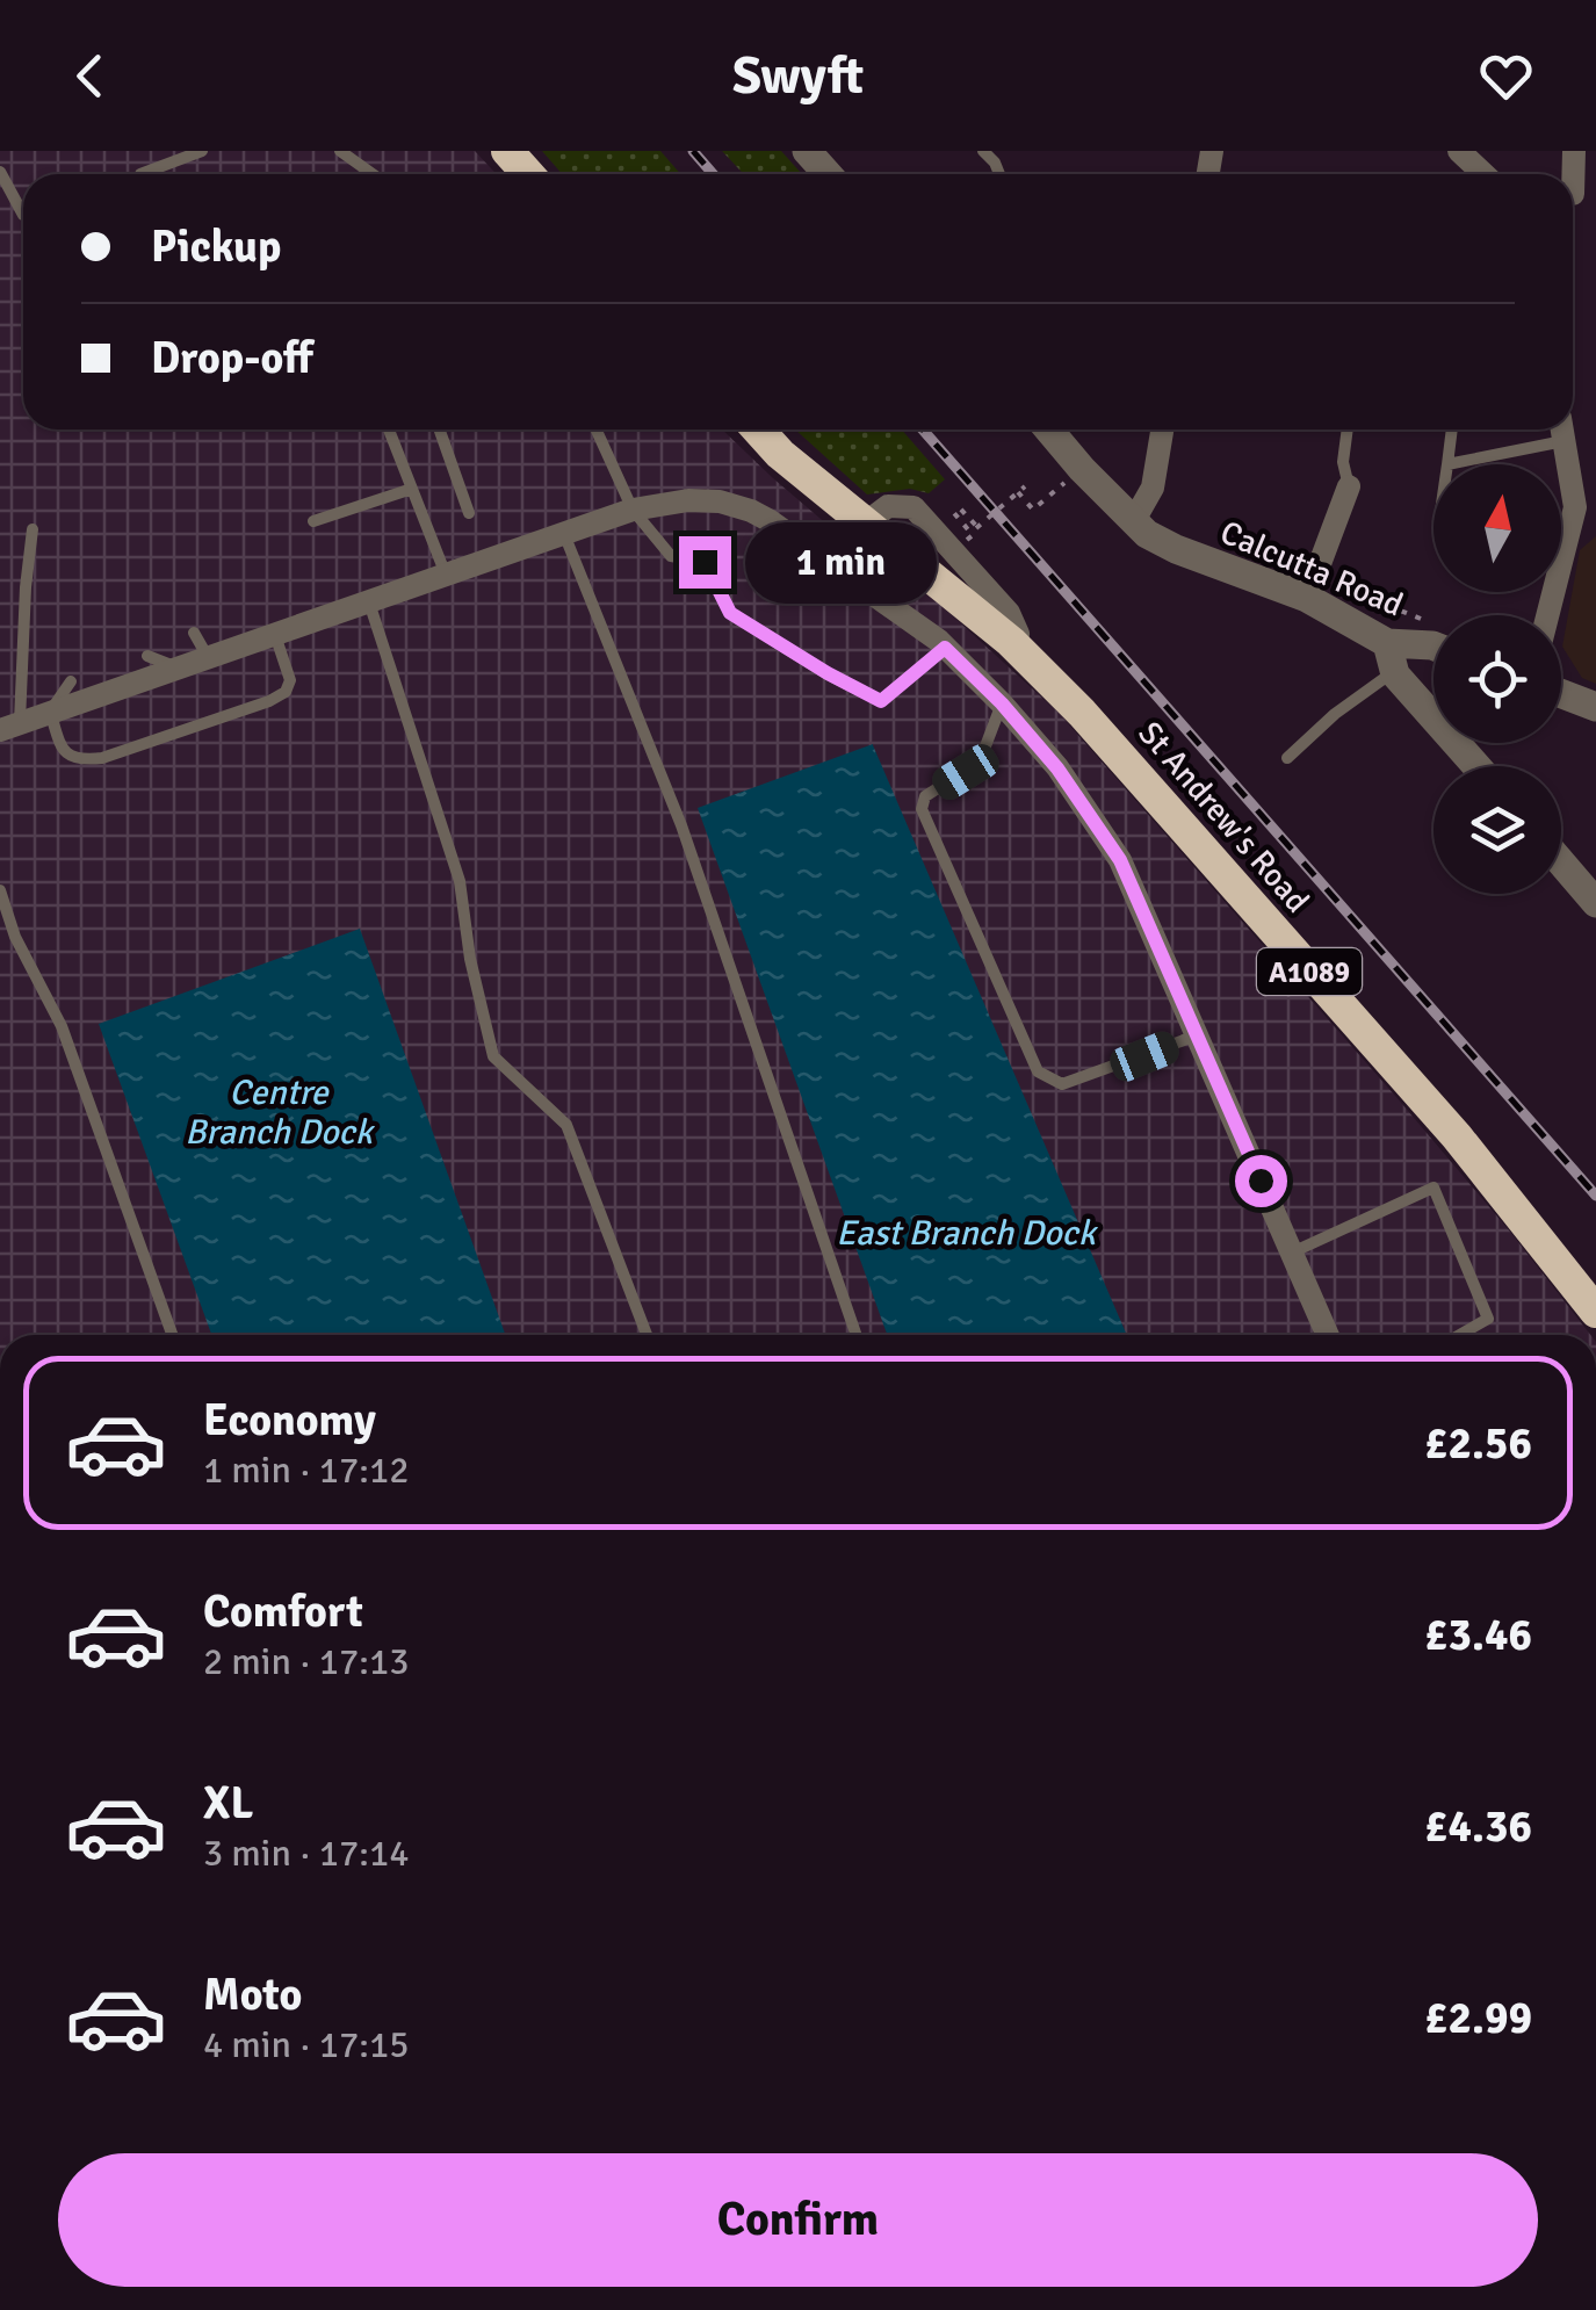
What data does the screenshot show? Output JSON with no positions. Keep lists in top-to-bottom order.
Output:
{
  "streets": {
    "highway": ["St Andrew's Road", "A1089"],
    "street": ["Calcutta Road"]
  },
  "water": ["Centre Branch Dock", "East Branch Dock"],
  "north": "top",
  "page": {
    "header": "Swyft",
    "banner": ["Pickup", "Drop-off"],
    "bubble": "1 min",
    "list": [
      {
        "name": "Economy",
        "note": "1 min · 17:12",
        "value": "£2.56"
      },
      {
        "name": "Comfort",
        "note": "2 min · 17:13",
        "value": "£3.46"
      },
      {
        "name": "XL",
        "note": "3 min · 17:14",
        "value": "£4.36"
      },
      {
        "name": "Moto",
        "note": "4 min · 17:15",
        "value": "£2.99"
      }
    ],
    "buttons": "Confirm"
  }
}
